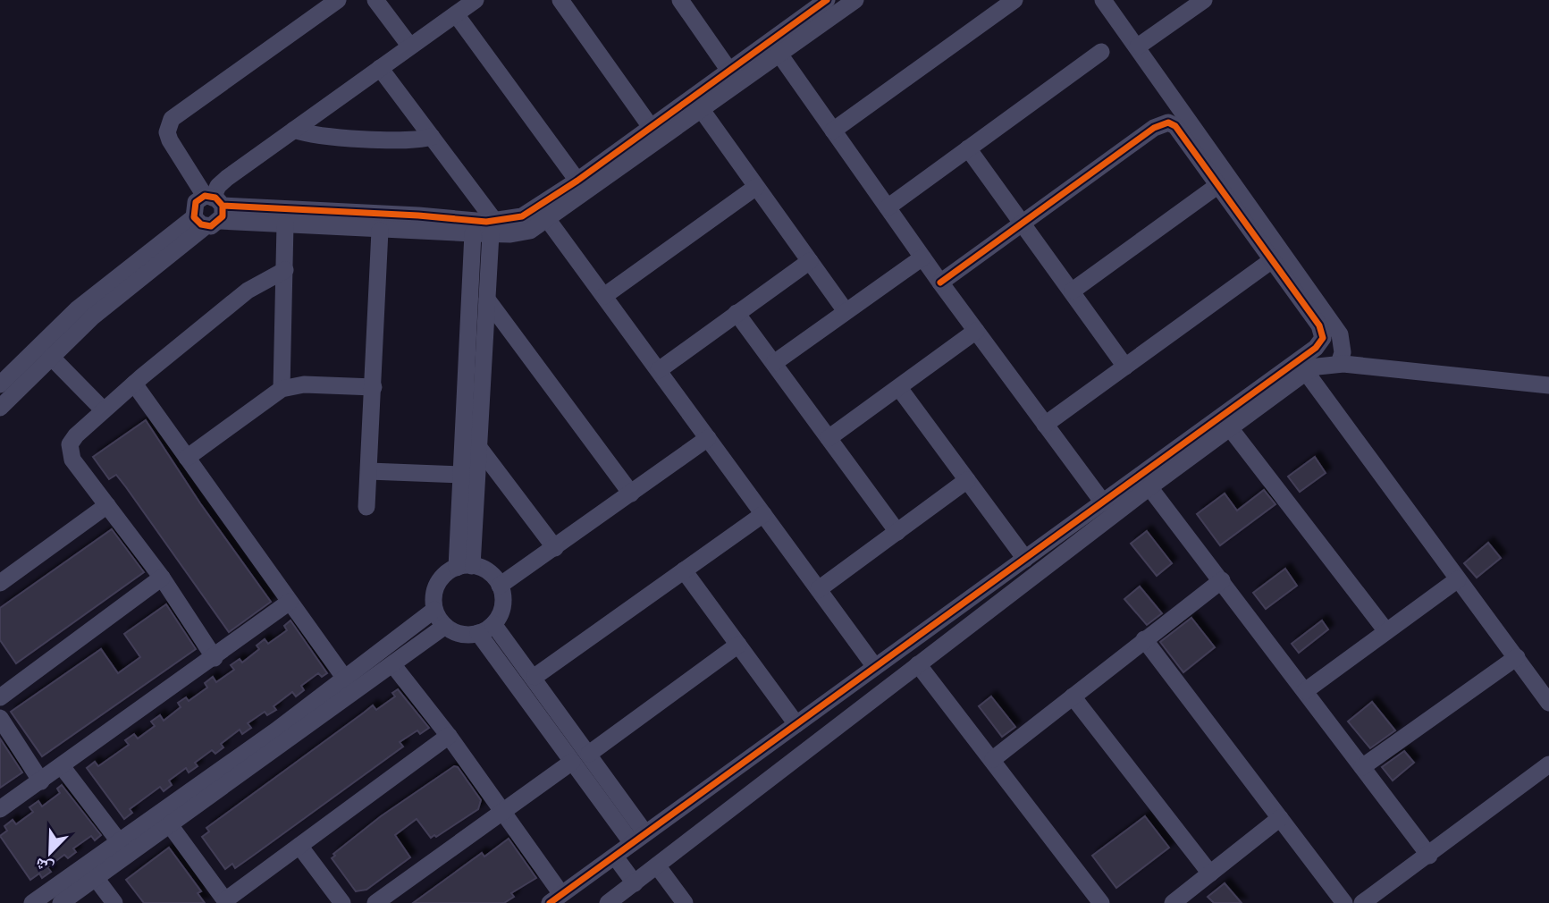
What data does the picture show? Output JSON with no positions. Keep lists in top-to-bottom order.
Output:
{
  "north": "bottom left"
}
